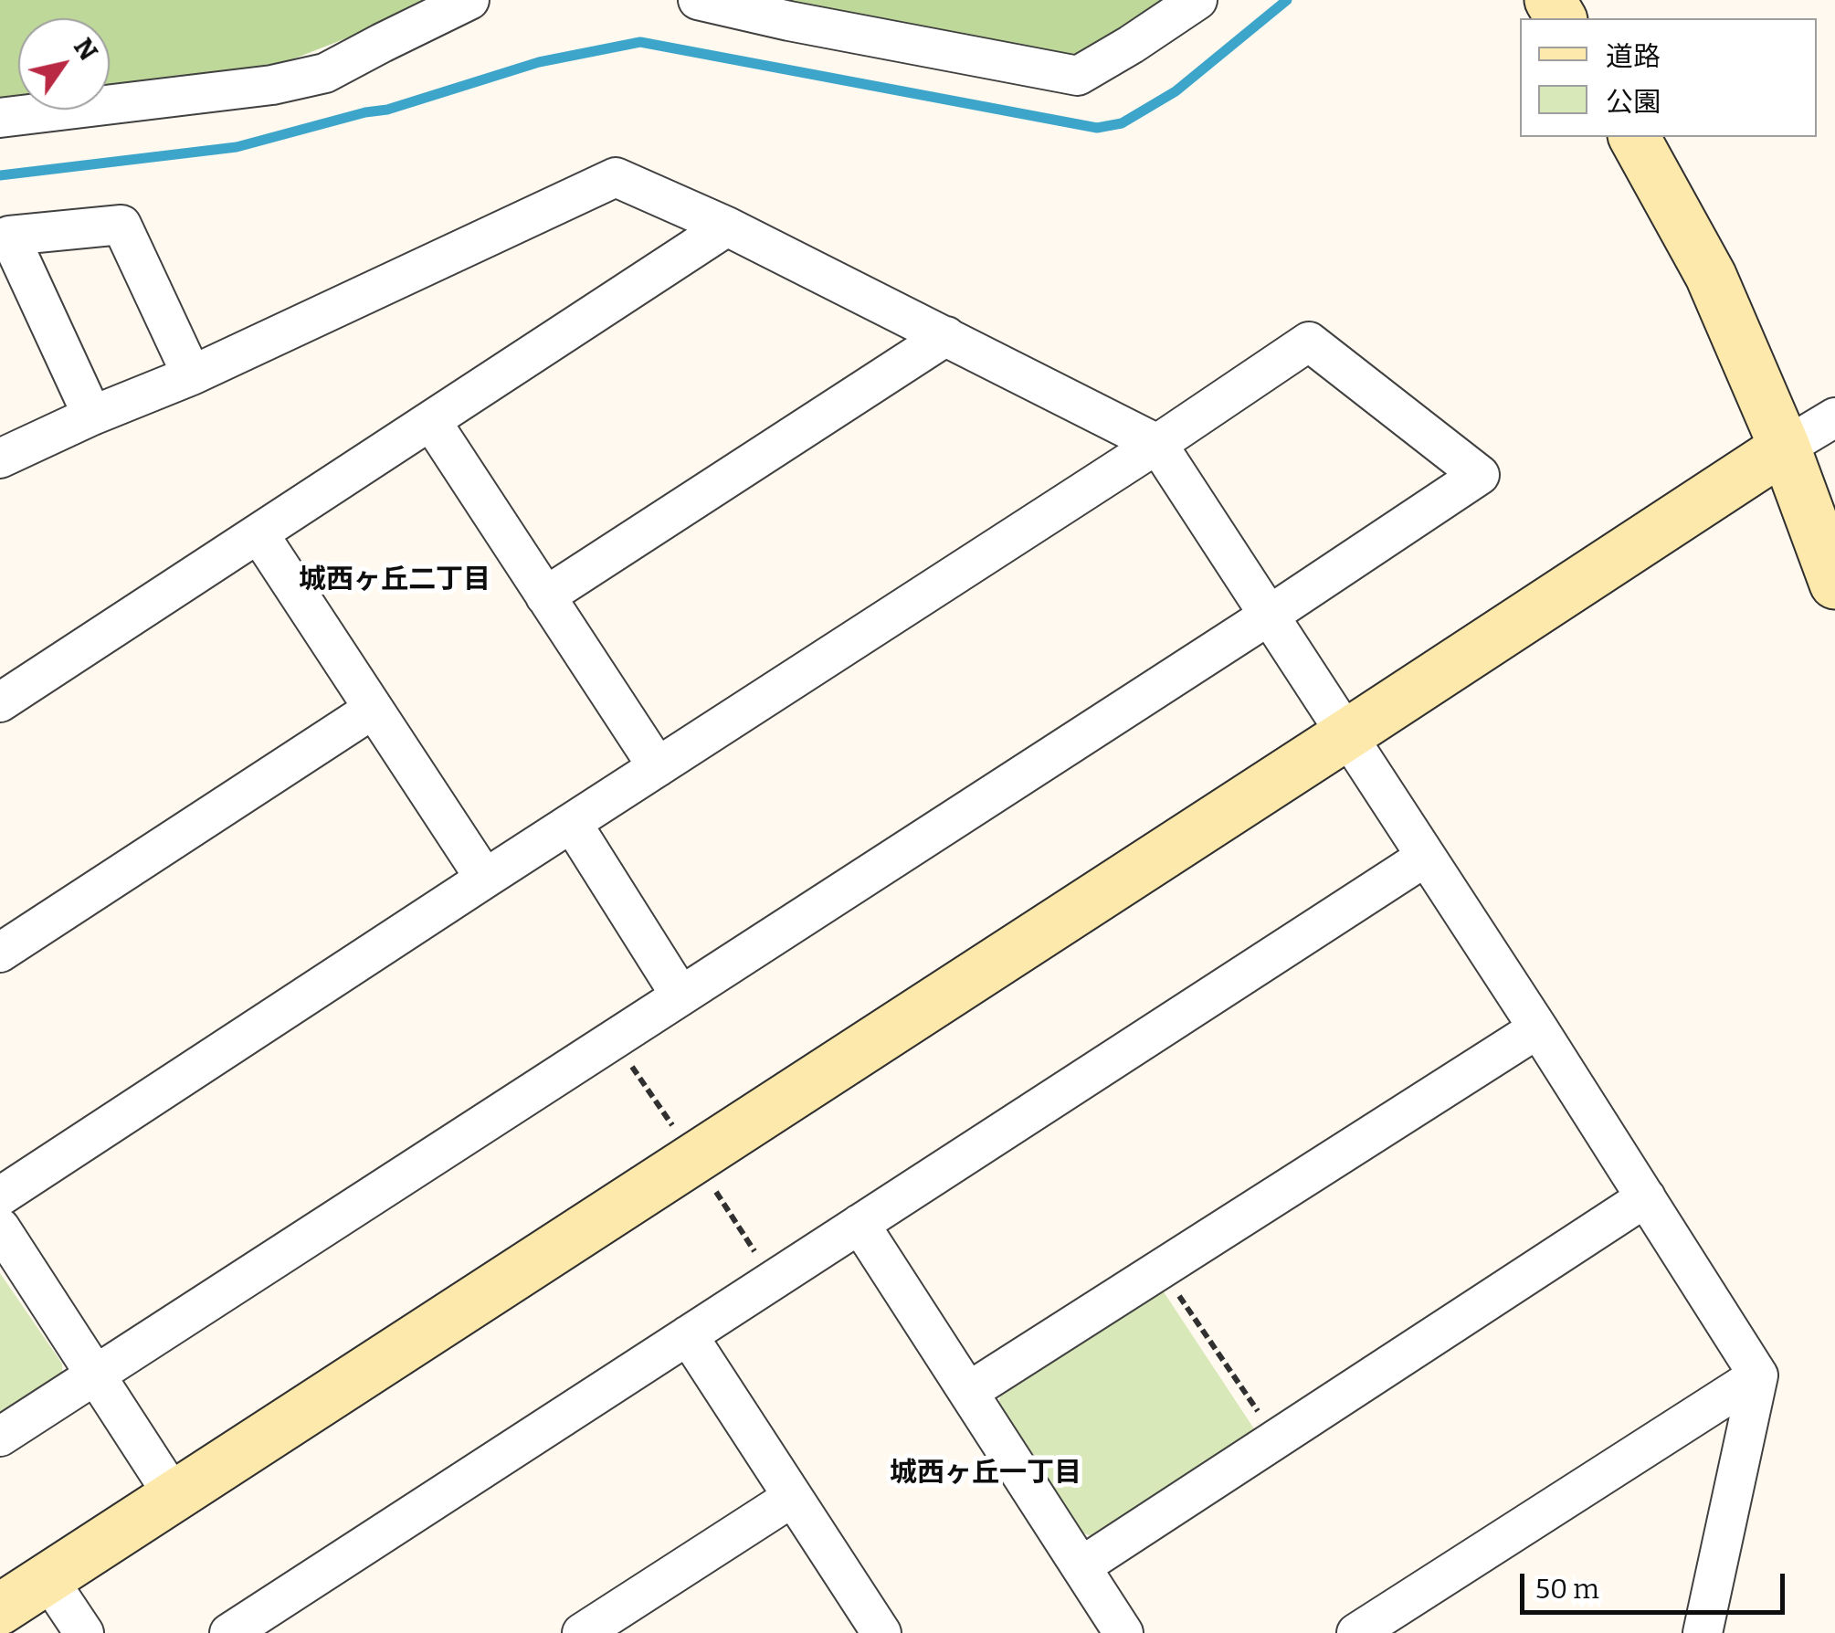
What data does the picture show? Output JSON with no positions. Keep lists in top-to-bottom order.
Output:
{
  "districts": ["城西ヶ丘二丁目", "城西ヶ丘一丁目"],
  "legend": ["道路", "公園"],
  "scale_bar": "50 m",
  "north": "top right"
}
